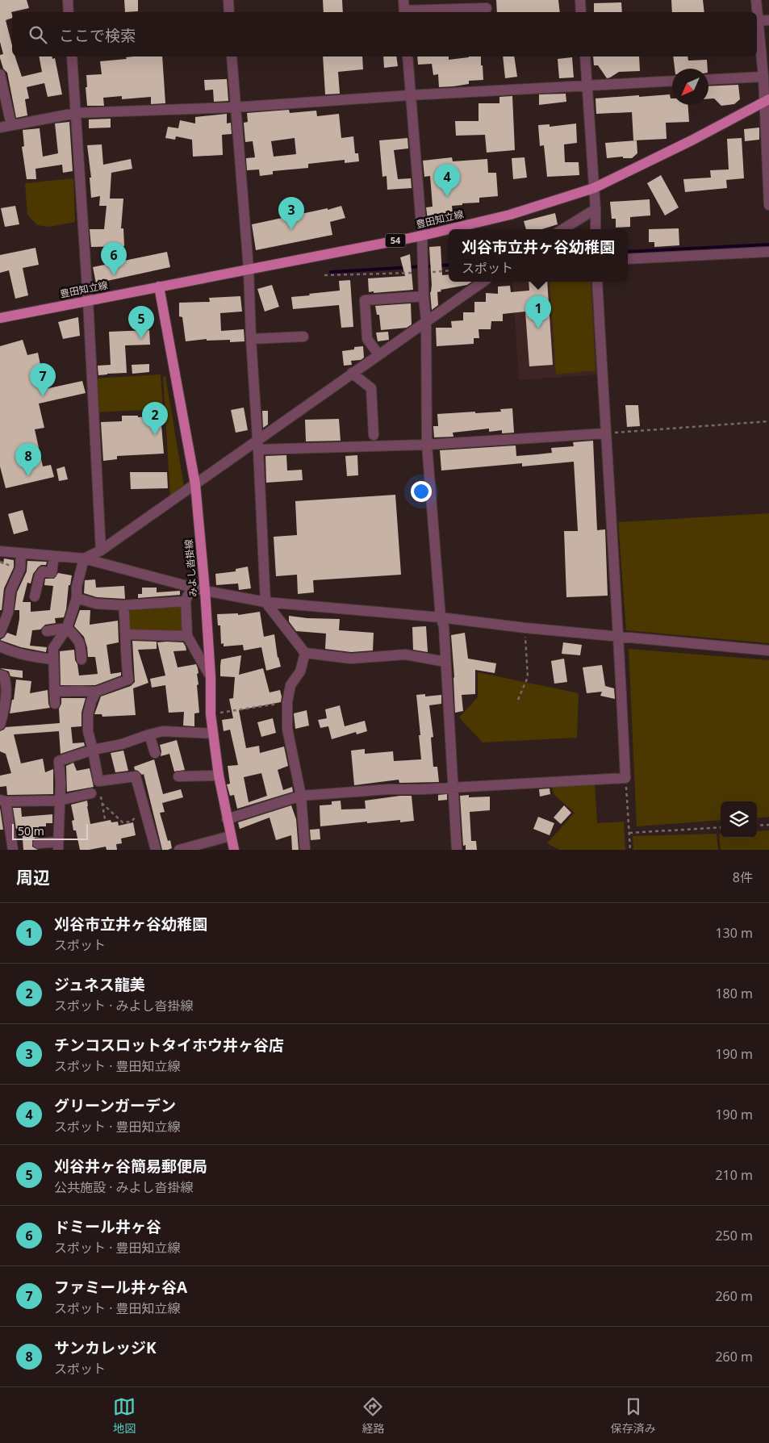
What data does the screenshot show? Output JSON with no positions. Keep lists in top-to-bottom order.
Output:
{
  "streets": {
    "main road": ["豊田知立線", "54", "みよし沓掛線"]
  },
  "crossings": [
    ["豊田知立線", "みよし沓掛線"]
  ],
  "scale_bar": "50 m",
  "north": "bottom left",
  "page": {
    "search": "ここで検索",
    "pins": [
      "4",
      "3",
      "6",
      "1",
      "5",
      "7",
      "2",
      "8"
    ],
    "popup": ["刈谷市立井ヶ谷幼稚園", "スポット"],
    "scale": "50 m",
    "heading": ["周辺", "8件"],
    "list": [
      {
        "mark": "1",
        "name": "刈谷市立井ヶ谷幼稚園",
        "note": "スポット",
        "value": "130 m"
      },
      {
        "mark": "2",
        "name": "ジュネス龍美",
        "note": "スポット · みよし沓掛線",
        "value": "180 m"
      },
      {
        "mark": "3",
        "name": "チンコスロットタイホウ井ヶ谷店",
        "note": "スポット · 豊田知立線",
        "value": "190 m"
      },
      {
        "mark": "4",
        "name": "グリーンガーデン",
        "note": "スポット · 豊田知立線",
        "value": "190 m"
      },
      {
        "mark": "5",
        "name": "刈谷井ヶ谷簡易郵便局",
        "note": "公共施設 · みよし沓掛線",
        "value": "210 m"
      },
      {
        "mark": "6",
        "name": "ドミール井ヶ谷",
        "note": "スポット · 豊田知立線",
        "value": "250 m"
      },
      {
        "mark": "7",
        "name": "ファミール井ヶ谷A",
        "note": "スポット · 豊田知立線",
        "value": "260 m"
      },
      {
        "mark": "8",
        "name": "サンカレッジK",
        "note": "スポット",
        "value": "260 m"
      }
    ],
    "nav": ["地図", "経路", "保存済み"]
  }
}
